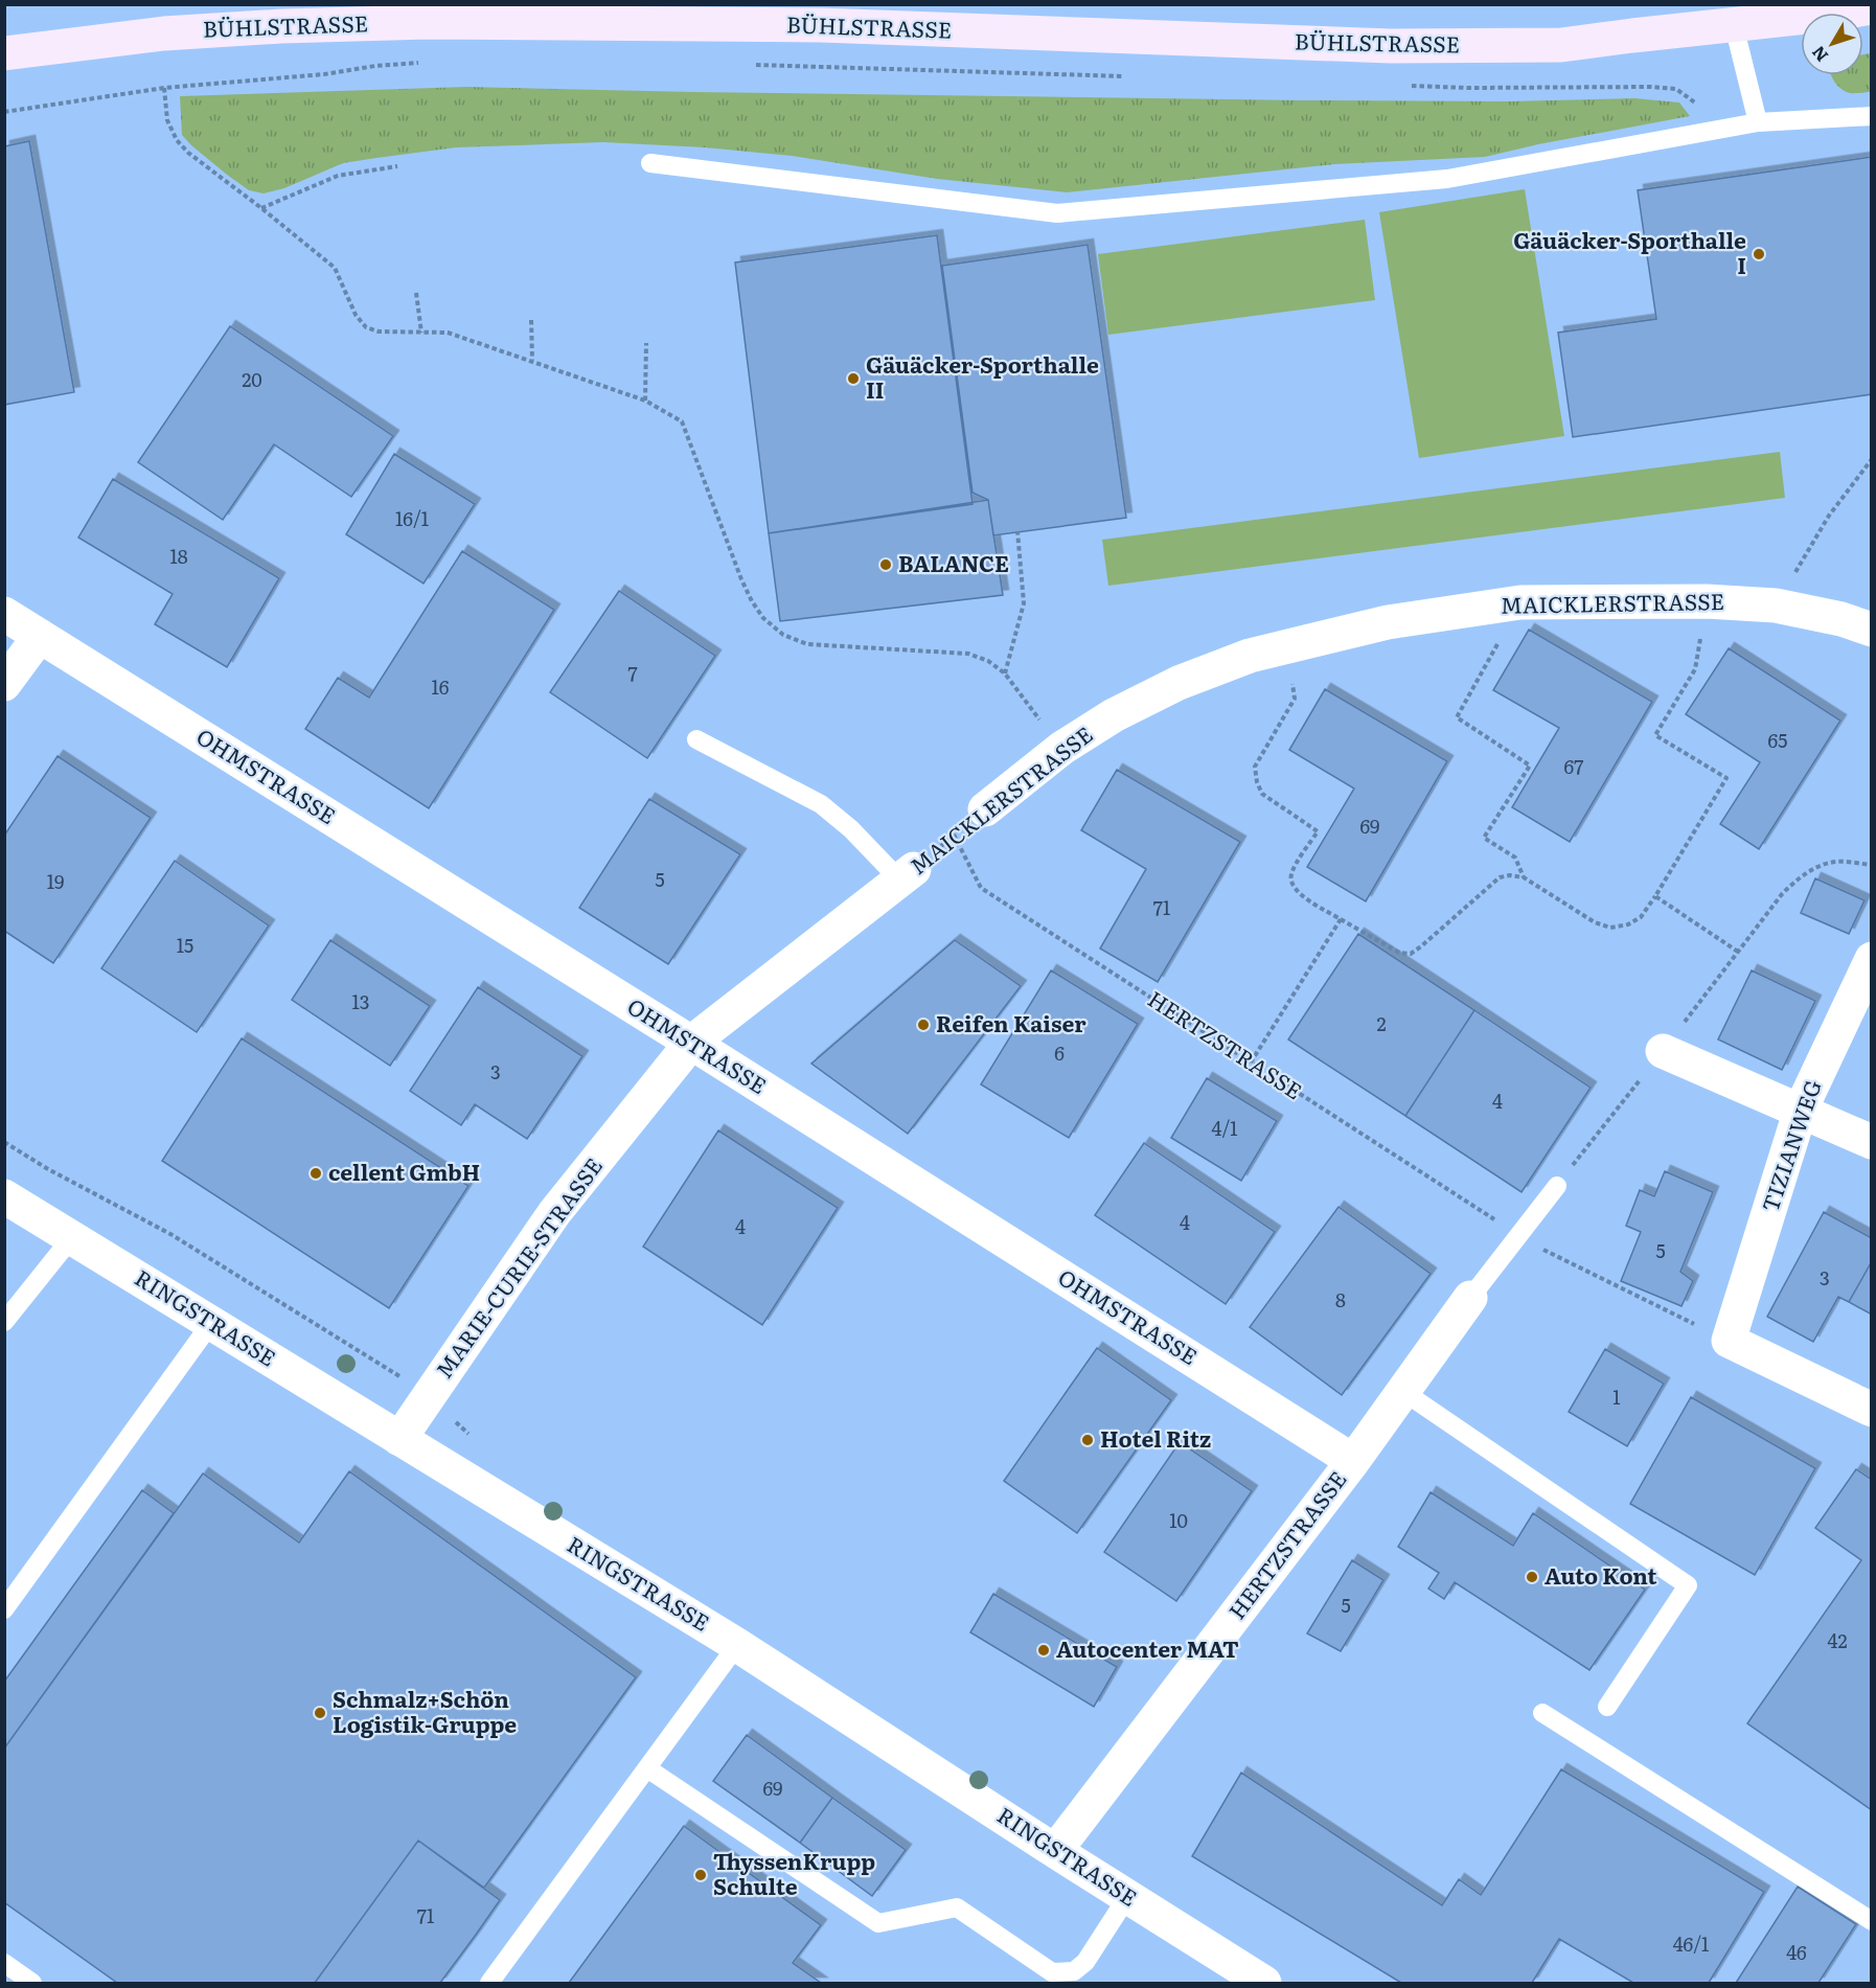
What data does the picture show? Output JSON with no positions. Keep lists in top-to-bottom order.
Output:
{
  "streets": {
    "main road": ["BÜHLSTRASSE"],
    "street": [
      "MAICKLERSTRASSE",
      "OHMSTRASSE",
      "HERTZSTRASSE",
      "TIZIANWEG",
      "MARIE-CURIE-STRASSE",
      "RINGSTRASSE"
    ]
  },
  "crossings": [
    ["MAICKLERSTRASSE", "OHMSTRASSE"],
    ["MAICKLERSTRASSE", "HERTZSTRASSE"],
    ["MAICKLERSTRASSE", "MARIE-CURIE-STRASSE"],
    ["OHMSTRASSE", "HERTZSTRASSE"],
    ["OHMSTRASSE", "MARIE-CURIE-STRASSE"],
    ["HERTZSTRASSE", "RINGSTRASSE"],
    ["MARIE-CURIE-STRASSE", "RINGSTRASSE"]
  ],
  "places": [
    "Gäuäcker-Sporthalle I",
    "Gäuäcker-Sporthalle II",
    "BALANCE",
    "Reifen Kaiser",
    "cellent GmbH",
    "Hotel Ritz",
    "Auto Kont",
    "Autocenter MAT",
    "Schmalz+Schön Logistik-Gruppe",
    "ThyssenKrupp Schulte"
  ],
  "house_numbers": [
    "20",
    "16/1",
    "18",
    "7",
    "16",
    "65",
    "67",
    "69",
    "5",
    "19",
    "71",
    "15",
    "13",
    "2",
    "6",
    "3",
    "4",
    "4/1",
    "4",
    "4",
    "5",
    "3",
    "8",
    "1",
    "10",
    "5",
    "42",
    "69",
    "71",
    "46/1",
    "46"
  ],
  "north": "bottom left"
}
